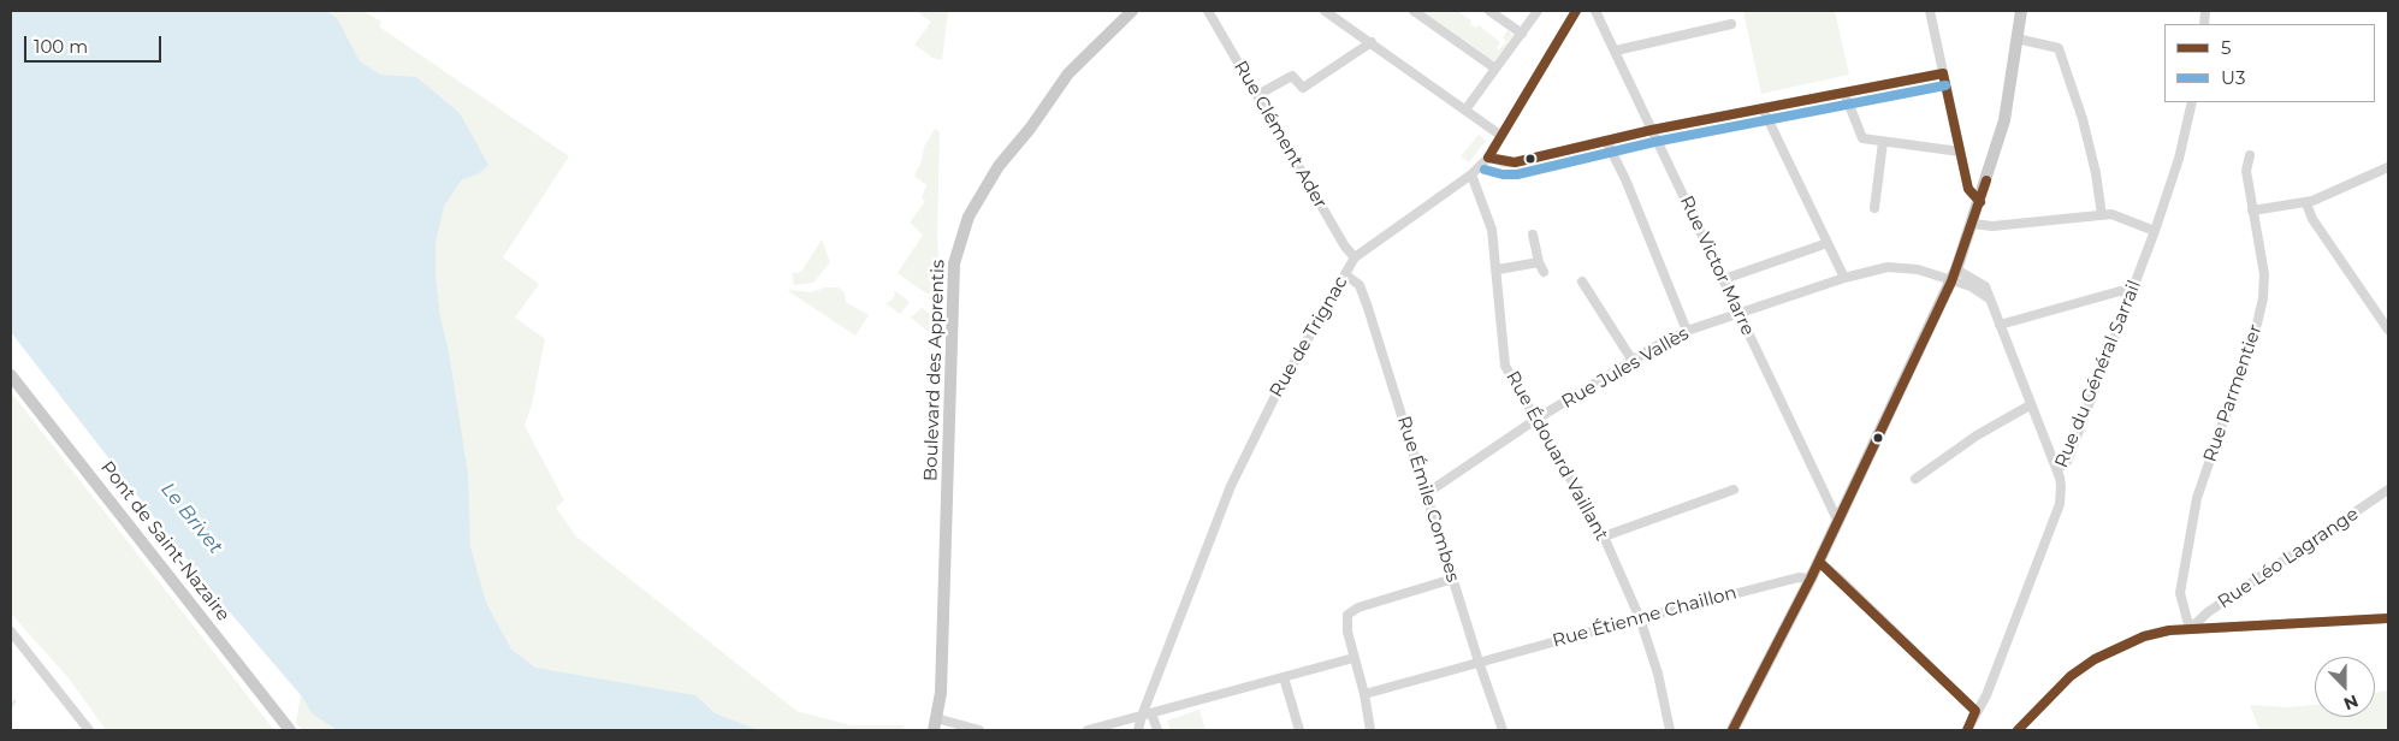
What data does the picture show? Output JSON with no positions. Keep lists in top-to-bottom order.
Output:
{
  "streets": {
    "main road": ["Boulevard des Apprentis", "Pont de Saint-Nazaire"],
    "street": [
      "Rue Clément Ader",
      "Rue Victor Marre",
      "Rue de Trignac",
      "Rue Jules Vallès",
      "Rue du Général Sarrail",
      "Rue Parmentier",
      "Rue Édouard Vaillant",
      "Rue Émile Combes",
      "Rue Léo Lagrange",
      "Rue Étienne Chaillon"
    ]
  },
  "crossings": [
    ["Rue Clément Ader", "Rue de Trignac"],
    ["Rue Victor Marre", "Rue Jules Vallès"],
    ["Rue de Trignac", "Rue Édouard Vaillant"],
    ["Rue de Trignac", "Rue Émile Combes"],
    ["Rue Jules Vallès", "Rue Édouard Vaillant"],
    ["Rue Jules Vallès", "Rue Émile Combes"],
    ["Rue Parmentier", "Rue Léo Lagrange"],
    ["Rue Édouard Vaillant", "Rue Étienne Chaillon"],
    ["Rue Émile Combes", "Rue Étienne Chaillon"]
  ],
  "water": ["Le Brivet"],
  "lines": ["transit line 5", "transit line U3"],
  "legend": ["5", "U3"],
  "scale_bar": "100 m",
  "north": "bottom"
}
